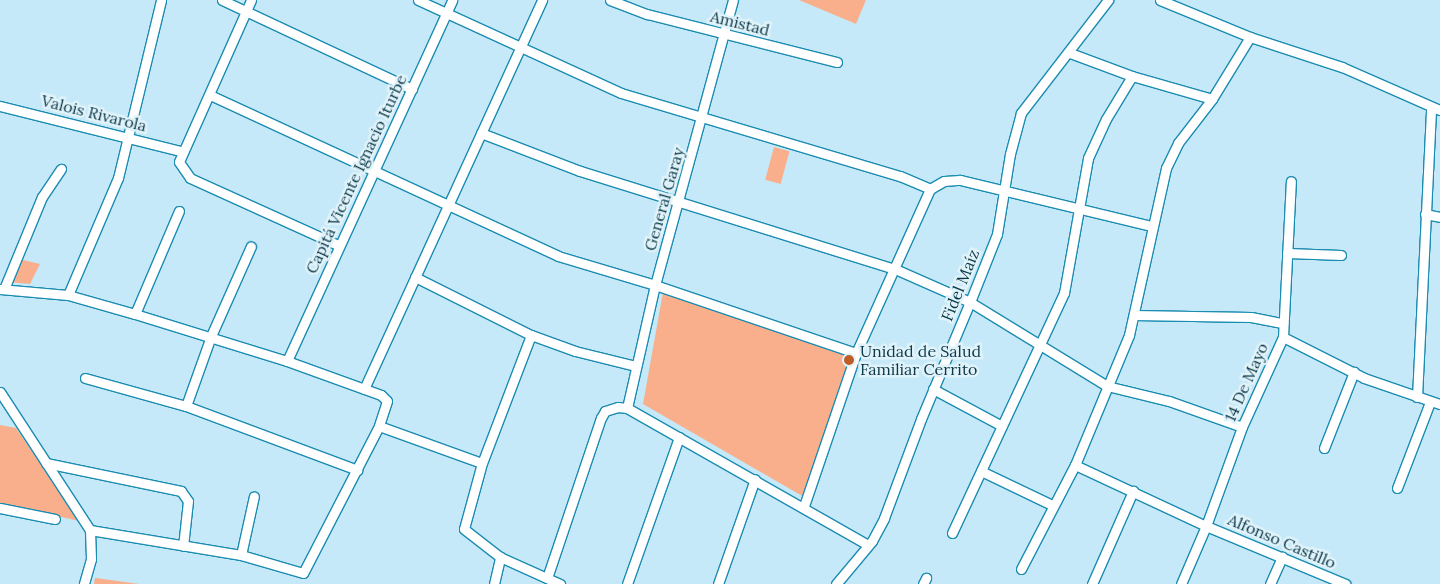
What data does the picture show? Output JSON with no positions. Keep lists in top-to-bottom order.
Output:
{
  "streets": {
    "street": [
      "Amistad",
      "Valois Rivarola",
      "Capitá Vicente Ignacio Iturbe",
      "General Garay",
      "Fidel Maíz",
      "14 De Mayo",
      "Alfonso Castillo"
    ]
  },
  "crossings": [
    ["Amistad", "General Garay"],
    ["14 De Mayo", "Alfonso Castillo"]
  ],
  "places": ["Unidad de Salud Familiar Cerrito"]
}
